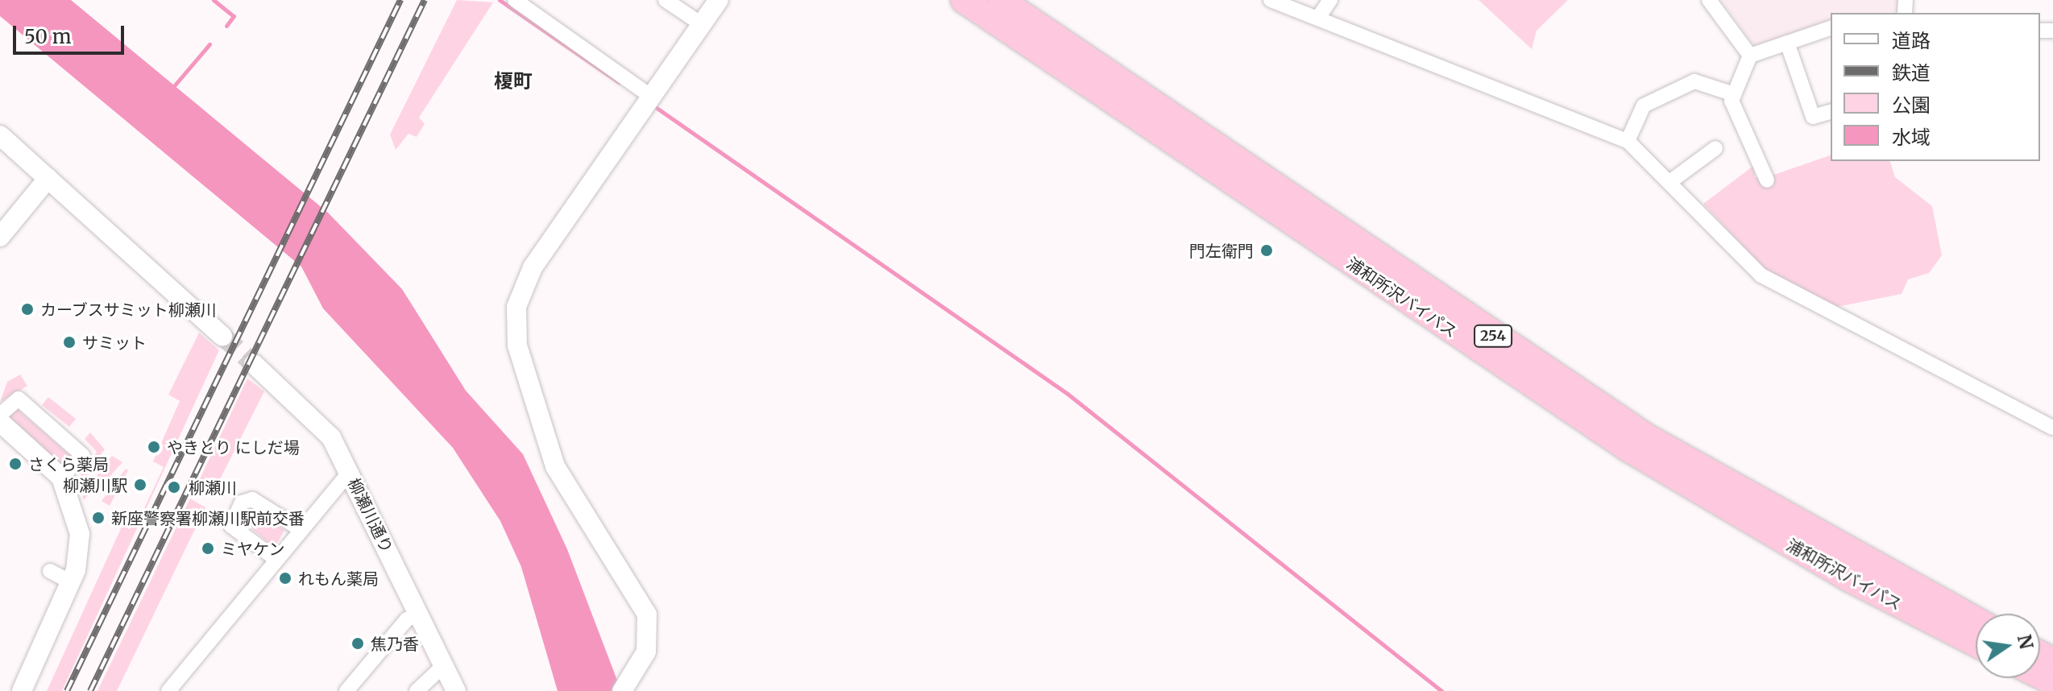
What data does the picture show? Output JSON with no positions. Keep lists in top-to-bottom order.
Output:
{
  "streets": {
    "highway": ["浦和所沢バイパス", "254"],
    "street": ["柳瀬川通り"]
  },
  "districts": ["榎町"],
  "places": [
    "門左衛門",
    "カーブスサミット柳瀬川",
    "サミット",
    "やきとり にしだ場",
    "さくら薬局",
    "柳瀬川駅",
    "柳瀬川",
    "新座警察署柳瀬川駅前交番",
    "ミヤケン",
    "れもん薬局",
    "焦乃香"
  ],
  "legend": [
    "道路",
    "鉄道",
    "公園",
    "水域"
  ],
  "scale_bar": "50 m",
  "north": "right"
}
